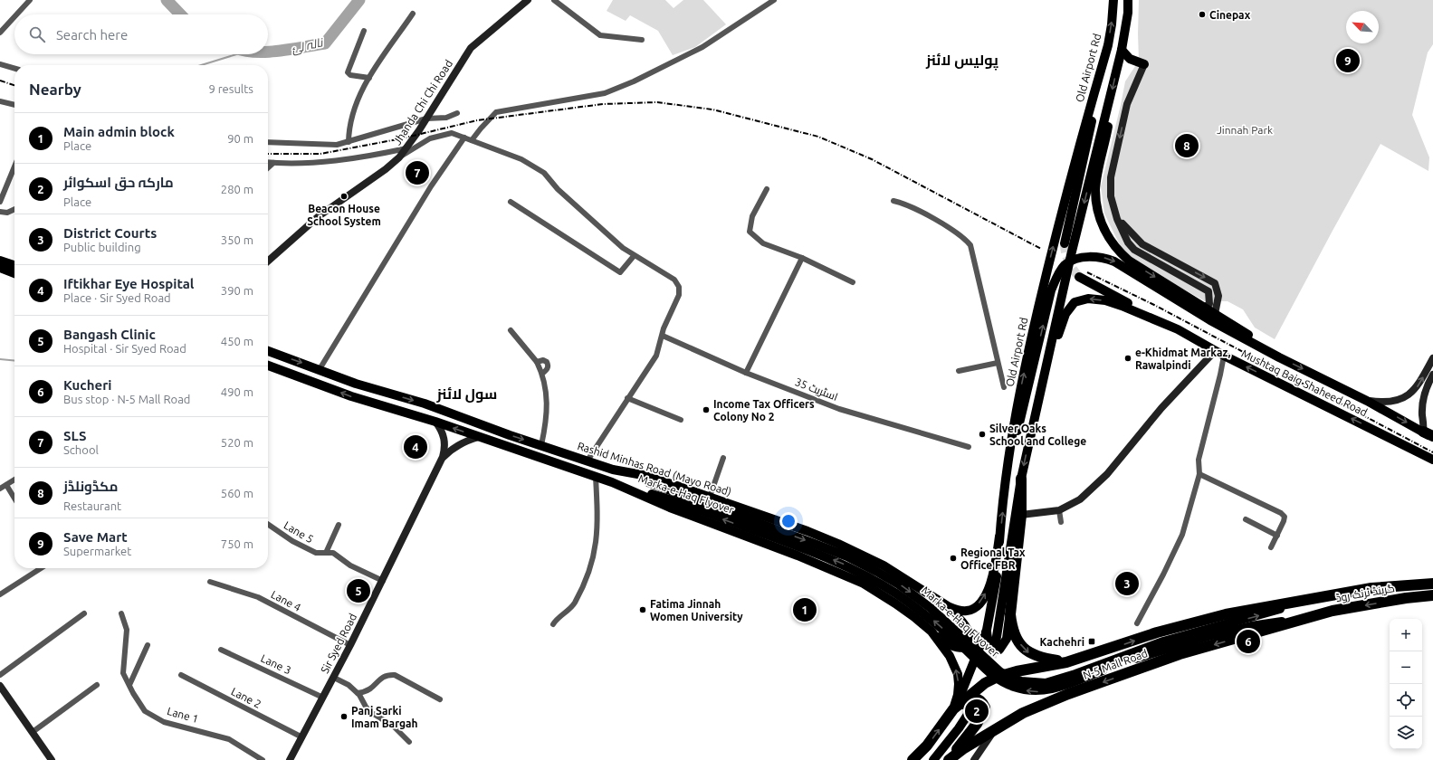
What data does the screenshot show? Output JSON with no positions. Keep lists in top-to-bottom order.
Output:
{
  "streets": {
    "highway": ["گرینڈ ٹرنک روڈ", "N-5 Mall Road"],
    "main road": [
      "Old Airport Rd",
      "Mushtaq Baig Shaheed Road",
      "Rashid Minhas Road (Mayo Road)",
      "Marka-e-Haq Flyover"
    ],
    "street": [
      "Jhanda Chi Chi Road",
      "اسٹریٹ 35",
      "Lane 5",
      "Lane 4",
      "Sir Syed Road",
      "Lane 3",
      "Lane 2",
      "Lane 1"
    ]
  },
  "crossings": [
    ["Old Airport Rd", "Rashid Minhas Road (Mayo Road)"],
    ["Old Airport Rd", "گرینڈ ٹرنک روڈ"],
    ["Rashid Minhas Road (Mayo Road)", "Marka-e-Haq Flyover"],
    ["Marka-e-Haq Flyover", "گرینڈ ٹرنک روڈ"],
    ["Marka-e-Haq Flyover", "N-5 Mall Road"],
    ["Lane 5", "Sir Syed Road"],
    ["گرینڈ ٹرنک روڈ", "N-5 Mall Road"],
    ["Lane 4", "Sir Syed Road"],
    ["Sir Syed Road", "Lane 3"],
    ["Sir Syed Road", "Lane 2"]
  ],
  "one_way": ["N-5 Mall Road"],
  "districts": ["پولیس لائنز", "سول لائنز"],
  "water": ["نالہ لئ"],
  "parks": ["Jinnah Park"],
  "places": {
    "other": [
      "Cinepax",
      "Beacon House School System",
      "e-Khidmat Markaz, Rawalpindi",
      "Income Tax Officers Colony No 2",
      "Silver Oaks School and College",
      "Regional Tax Office FBR",
      "Fatima Jinnah Women University",
      "Panj Sarki Imam Bargah"
    ],
    "transit": ["Kachehri"]
  },
  "north": "top left",
  "page": {
    "search": "Search here",
    "pins": [
      "9",
      "8",
      "7",
      "4",
      "3",
      "5",
      "1",
      "6",
      "2"
    ],
    "heading": ["Nearby", "9 results"],
    "list": [
      {
        "mark": "1",
        "name": "Main admin block",
        "note": "Place",
        "value": "90 m"
      },
      {
        "mark": "2",
        "name": "مارکہ حق اسکوائر",
        "note": "Place",
        "value": "280 m"
      },
      {
        "mark": "3",
        "name": "District Courts",
        "note": "Public building",
        "value": "350 m"
      },
      {
        "mark": "4",
        "name": "Iftikhar Eye Hospital",
        "note": "Place · Sir Syed Road",
        "value": "390 m"
      },
      {
        "mark": "5",
        "name": "Bangash Clinic",
        "note": "Hospital · Sir Syed Road",
        "value": "450 m"
      },
      {
        "mark": "6",
        "name": "Kucheri",
        "note": "Bus stop · N-5 Mall Road",
        "value": "490 m"
      },
      {
        "mark": "7",
        "name": "SLS",
        "note": "School",
        "value": "520 m"
      },
      {
        "mark": "8",
        "name": "مکڈونلڈز",
        "note": "Restaurant",
        "value": "560 m"
      },
      {
        "mark": "9",
        "name": "Save Mart",
        "note": "Supermarket",
        "value": "750 m"
      }
    ],
    "map_buttons": ["+", "−"]
  }
}
